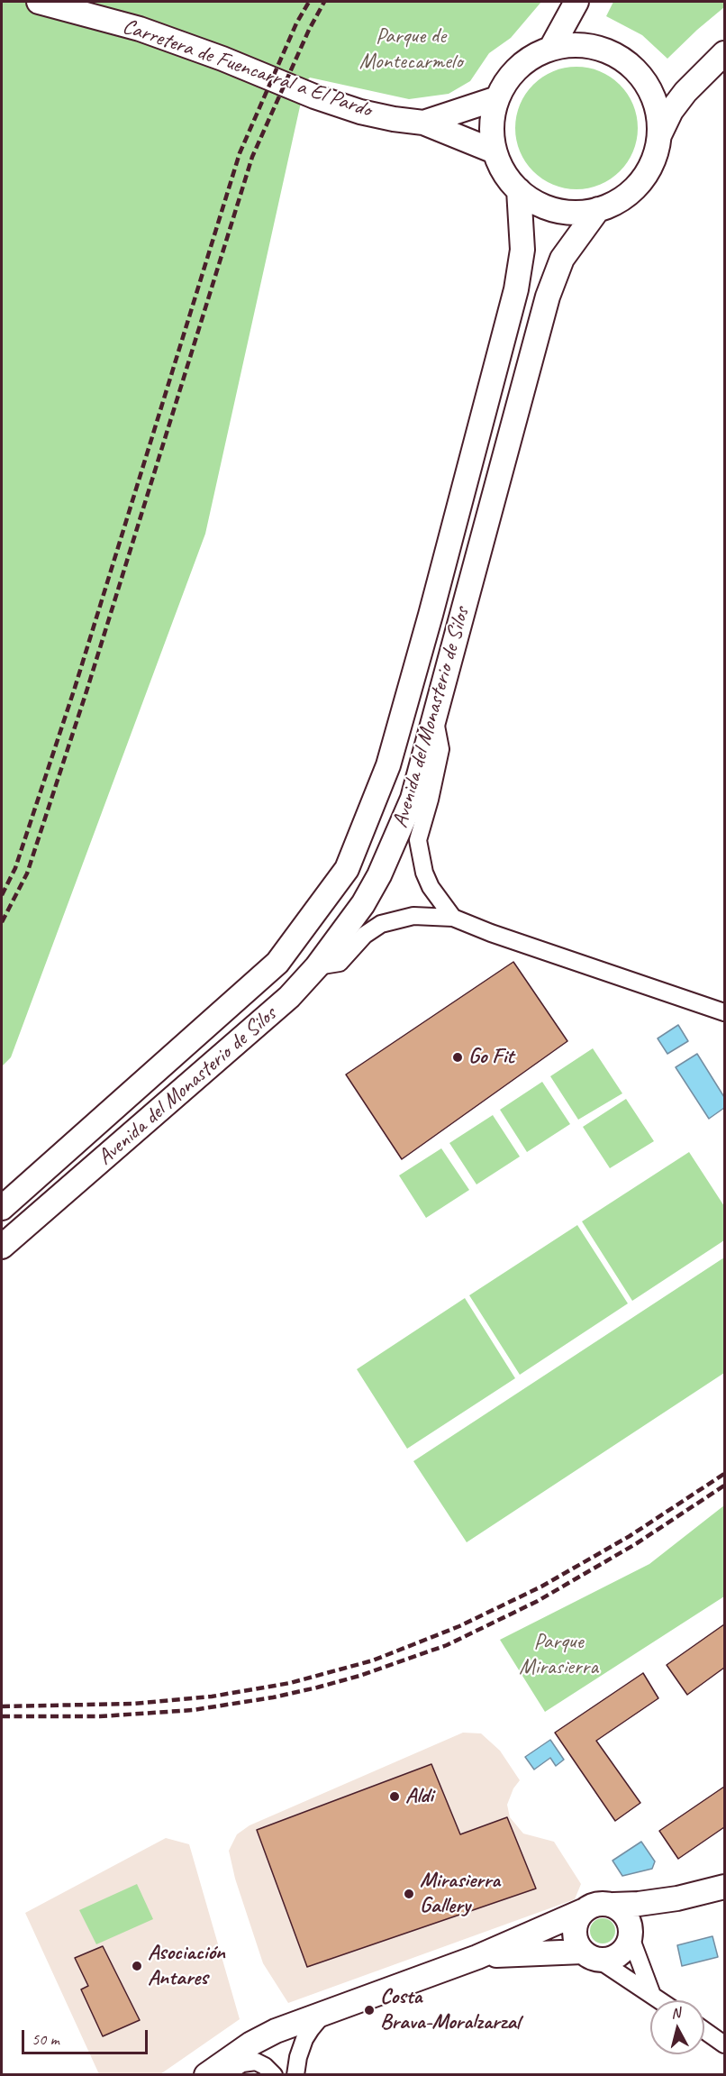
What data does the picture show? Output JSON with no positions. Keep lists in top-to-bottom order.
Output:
{
  "streets": {
    "street": ["Carretera de Fuencarral a El Pardo", "Avenida del Monasterio de Silos"]
  },
  "crossings": [
    ["Carretera de Fuencarral a El Pardo", "Avenida del Monasterio de Silos"]
  ],
  "parks": ["Parque de Montecarmelo", "Parque Mirasierra"],
  "places": [
    "Go Fit",
    "Aldi",
    "Mirasierra Gallery",
    "Asociación Antares",
    "Costa Brava-Moralzarzal"
  ],
  "scale_bar": "50 m",
  "north": "top"
}
